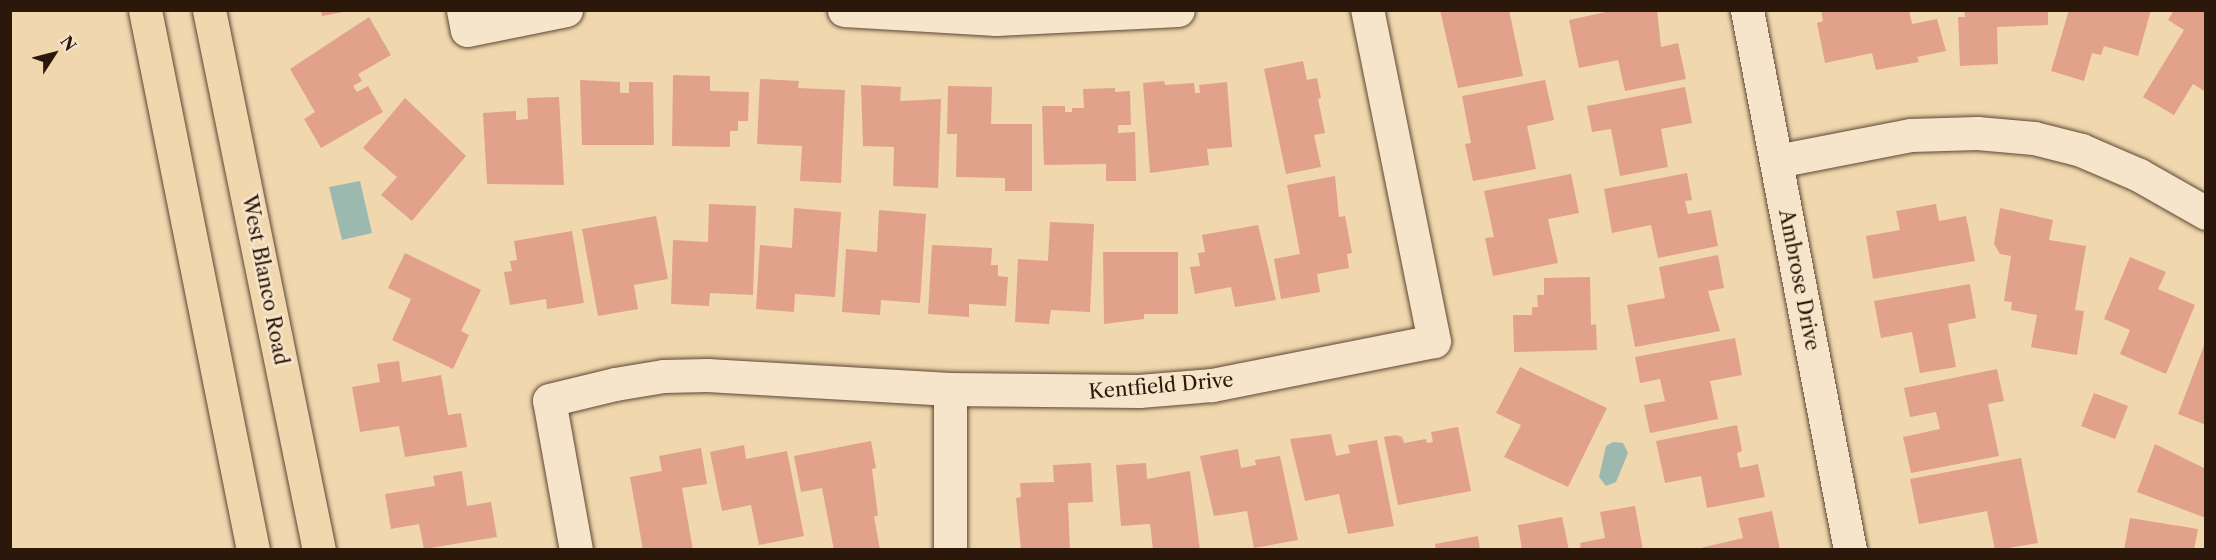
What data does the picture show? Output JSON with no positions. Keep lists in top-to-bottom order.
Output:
{
  "streets": {
    "main road": ["West Blanco Road"],
    "street": ["Ambrose Drive", "Kentfield Drive"]
  },
  "north": "top right"
}
